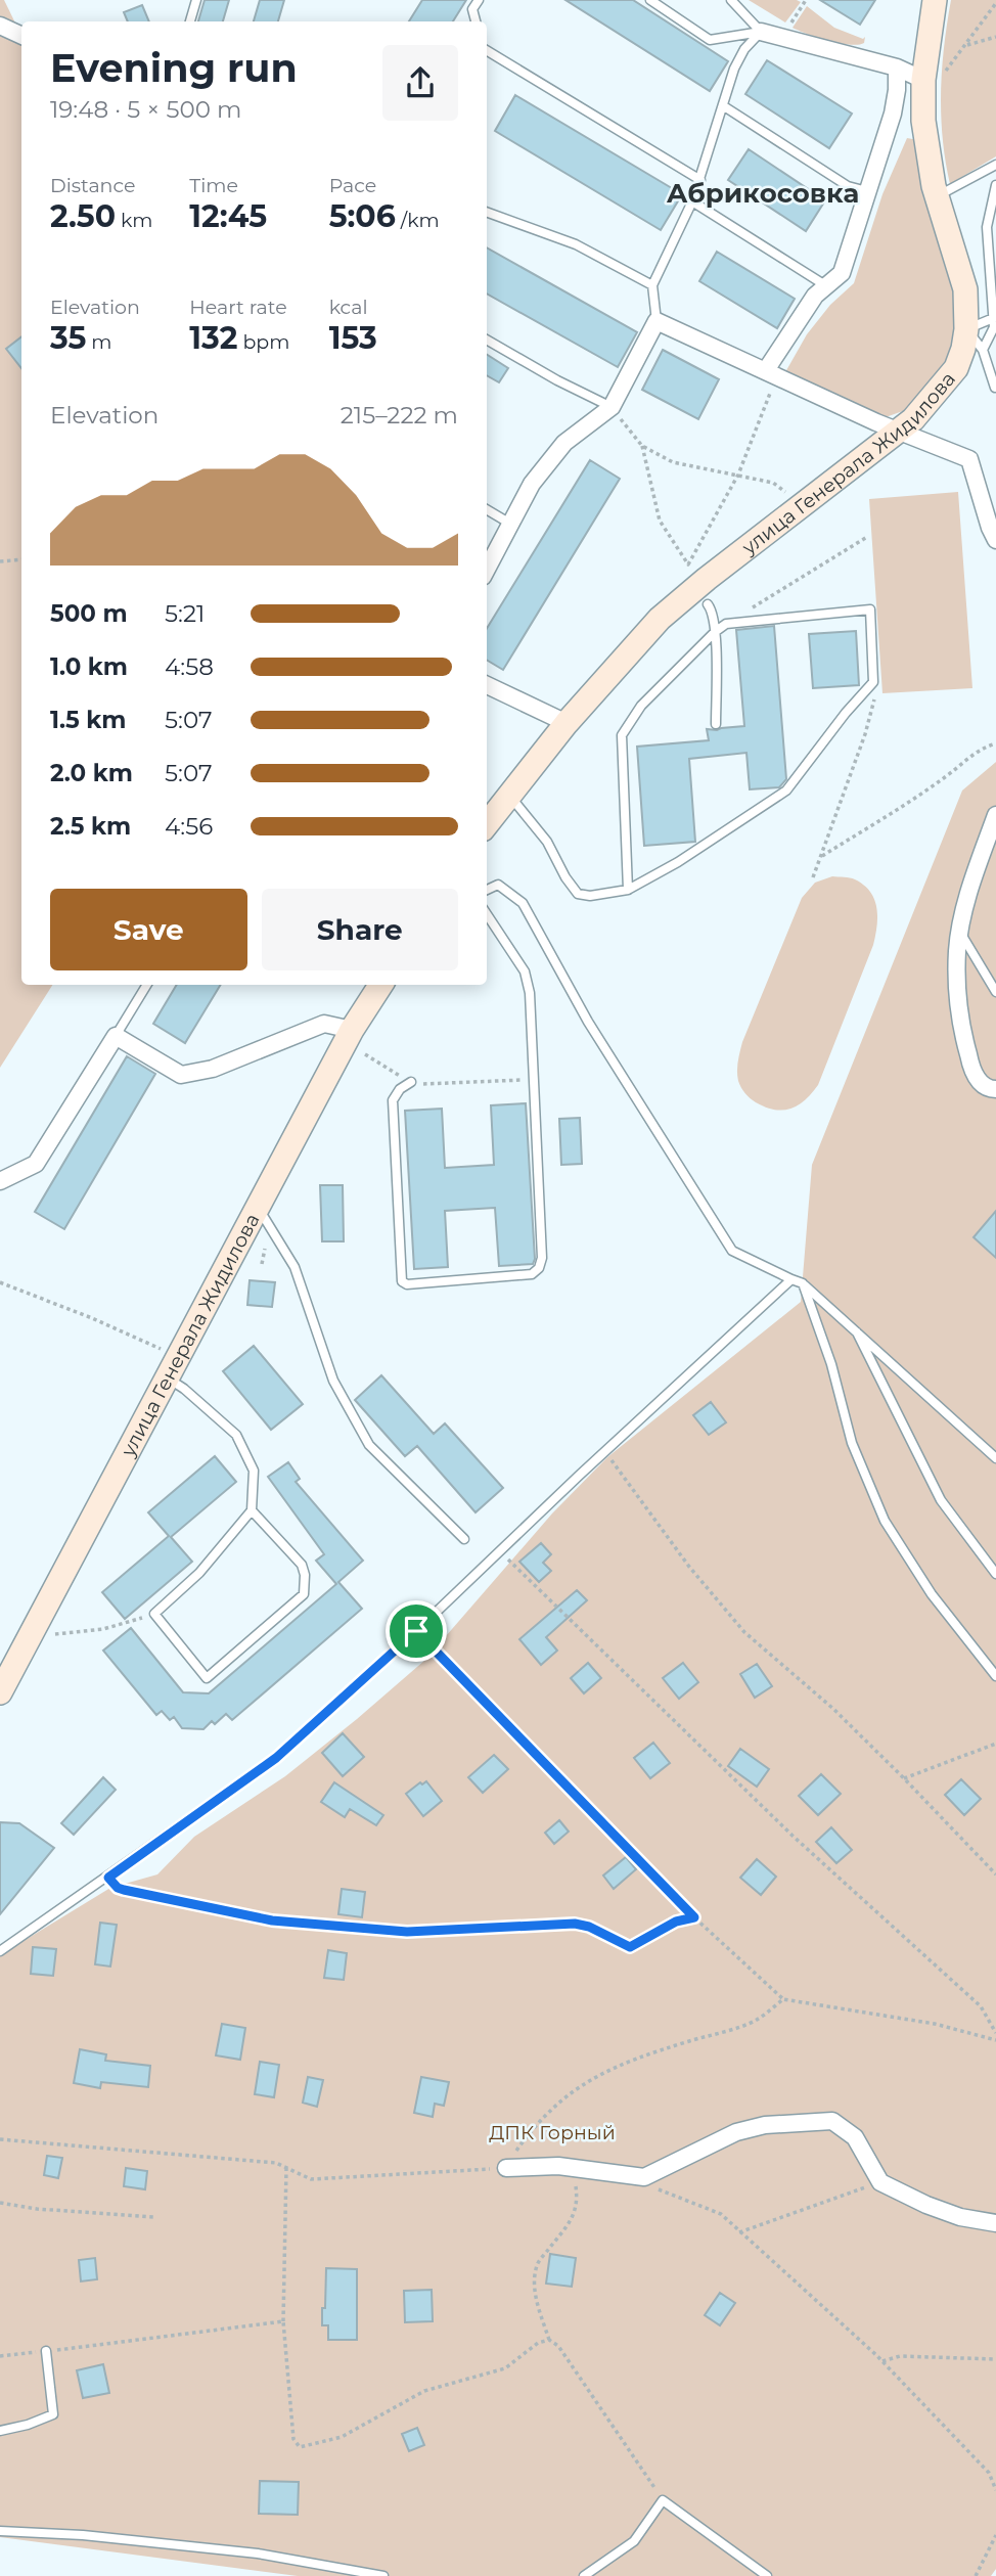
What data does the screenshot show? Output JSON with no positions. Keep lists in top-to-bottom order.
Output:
{
  "streets": {
    "main road": ["улица Генерала Жидилова"]
  },
  "districts": ["Абрикосовка"],
  "parks": ["ДПК Горный"],
  "page": {
    "heading": ["Evening run", "19:48 · 5 × 500 m"],
    "stats": [
      ["Distance", "2.50 km"],
      ["Time", "12:45"],
      ["Pace", "5:06 /km"],
      ["Elevation", "35 m"],
      ["Heart rate", "132 bpm"],
      ["kcal", "153"]
    ],
    "chart": ["Elevation", "215–222 m"],
    "list": [
      {
        "name": "500 m",
        "note": "5:21"
      },
      {
        "name": "1.0 km",
        "note": "4:58"
      },
      {
        "name": "1.5 km",
        "note": "5:07"
      },
      {
        "name": "2.0 km",
        "note": "5:07"
      },
      {
        "name": "2.5 km",
        "note": "4:56"
      }
    ],
    "buttons": ["Save", "Share"]
  }
}
